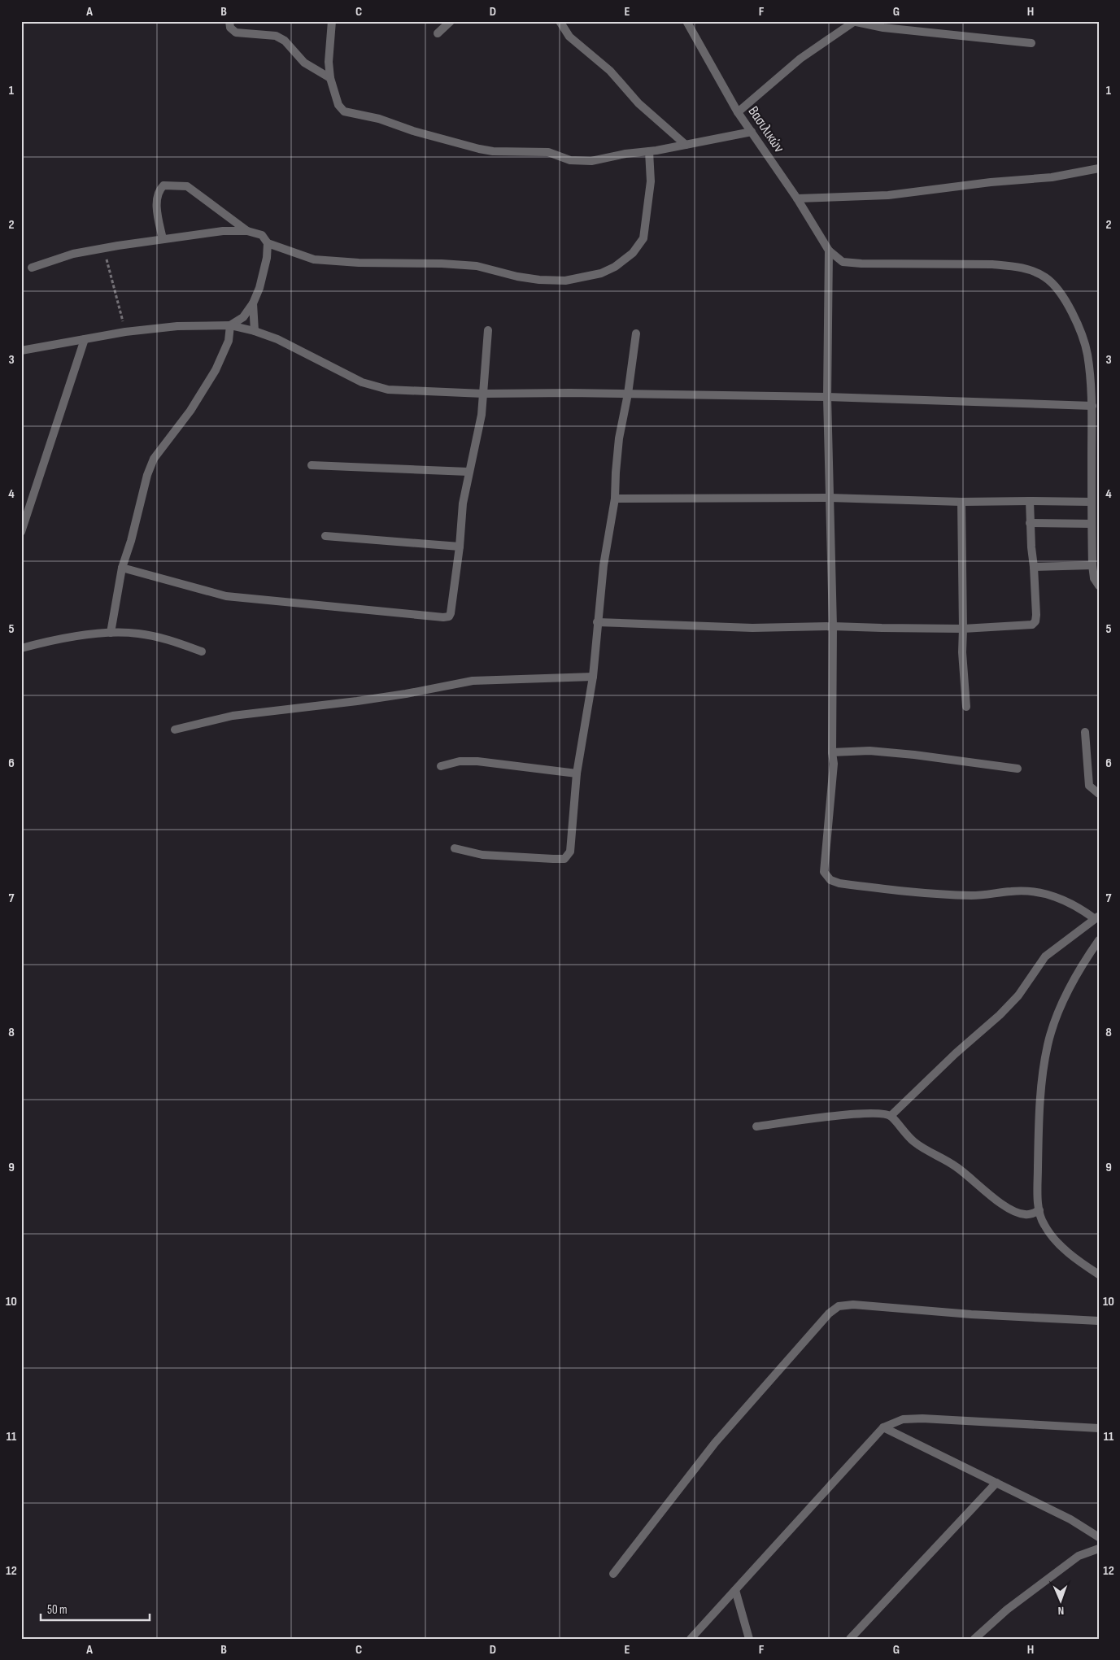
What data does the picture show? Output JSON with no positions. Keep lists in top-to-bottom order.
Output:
{
  "streets": {
    "street": ["Βασιλικών"]
  },
  "scale_bar": "50 m",
  "north": "bottom",
  "grid": {
    "columns": [
      "A",
      "B",
      "C",
      "D",
      "E",
      "F",
      "G",
      "H"
    ],
    "rows": [
      "1",
      "2",
      "3",
      "4",
      "5",
      "6",
      "7",
      "8",
      "9",
      "10",
      "11",
      "12"
    ]
  }
}
